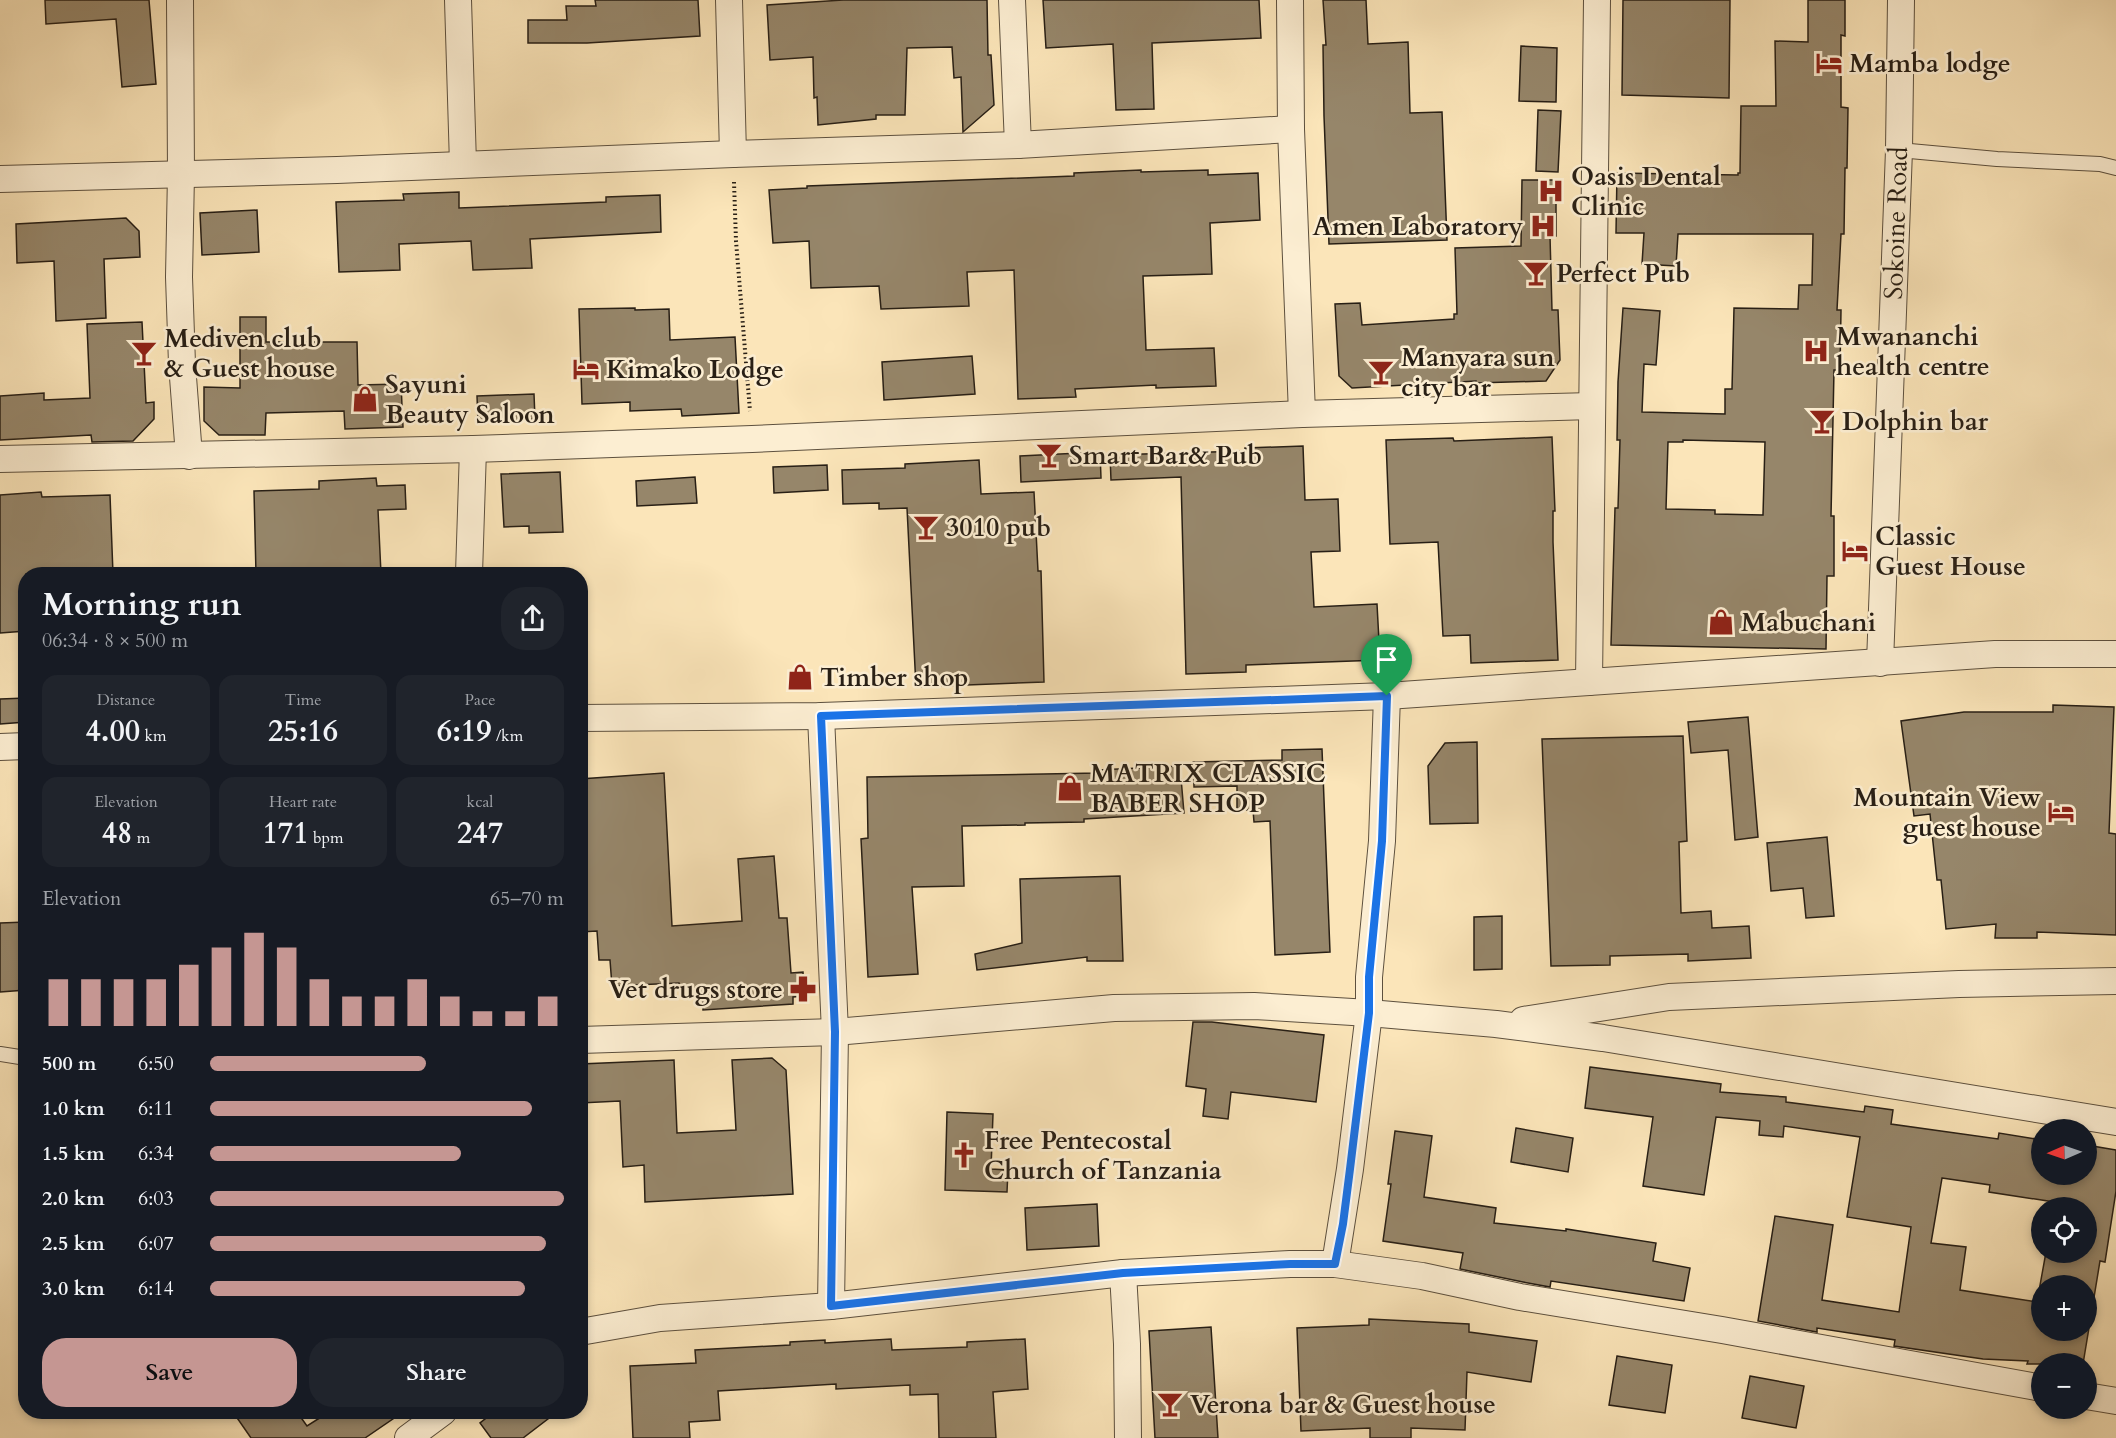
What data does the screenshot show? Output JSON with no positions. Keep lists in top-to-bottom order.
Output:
{
  "streets": {
    "street": ["Sokoine Road"]
  },
  "places": {
    "hotel": [
      "Mamba lodge",
      "Kimako Lodge",
      "Classic Guest House",
      "Mountain View guest house"
    ],
    "hospital": ["Oasis Dental Clinic", "Amen Laboratory", "Mwananchi health centre"],
    "bar": [
      "Perfect Pub",
      "Mediven club & Guest house",
      "Manyara sun city bar",
      "Dolphin bar",
      "Smart Bar& Pub",
      "3010 pub",
      "Verona bar & Guest house"
    ],
    "shop": [
      "Sayuni Beauty Saloon",
      "Mabuchani",
      "Timber shop",
      "MATRIX CLASSIC BABER SHOP"
    ],
    "pharmacy": ["Vet drugs store"],
    "church": ["Free Pentecostal Church of Tanzania"]
  },
  "north": "left",
  "page": {
    "heading": ["Morning run", "06:34 · 8 × 500 m"],
    "stats": [
      ["Distance", "4.00 km"],
      ["Time", "25:16"],
      ["Pace", "6:19 /km"],
      ["Elevation", "48 m"],
      ["Heart rate", "171 bpm"],
      ["kcal", "247"]
    ],
    "chart": ["Elevation", "65–70 m"],
    "list": [
      {
        "name": "500 m",
        "note": "6:50"
      },
      {
        "name": "1.0 km",
        "note": "6:11"
      },
      {
        "name": "1.5 km",
        "note": "6:34"
      },
      {
        "name": "2.0 km",
        "note": "6:03"
      },
      {
        "name": "2.5 km",
        "note": "6:07"
      },
      {
        "name": "3.0 km",
        "note": "6:14"
      }
    ],
    "map_buttons": ["+", "−"],
    "buttons": ["Save", "Share"]
  }
}
